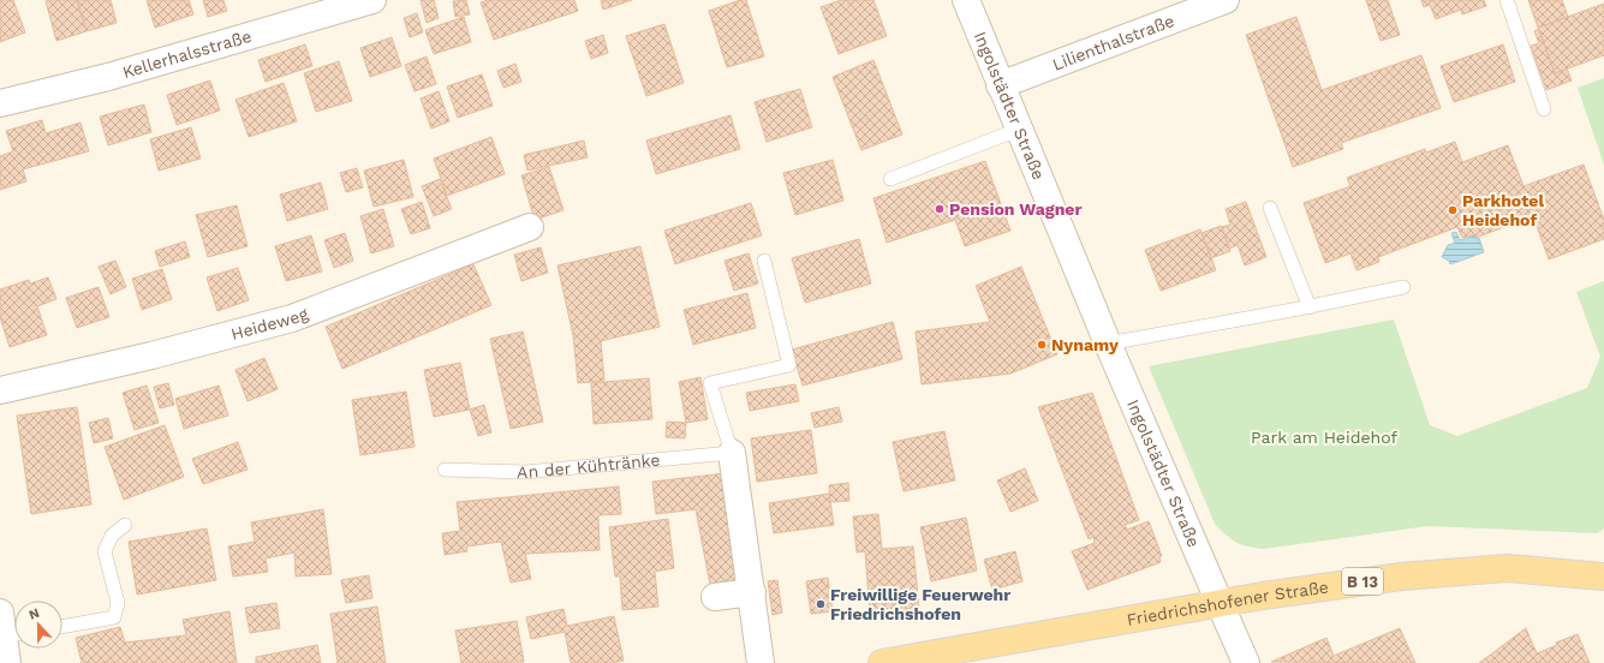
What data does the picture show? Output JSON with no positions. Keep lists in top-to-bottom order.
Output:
{
  "streets": {
    "main road": ["B 13", "Friedrichshofener Straße"],
    "street": [
      "Lilienthalstraße",
      "Kellerhalsstraße",
      "Ingolstädter Straße",
      "Heideweg"
    ],
    "lane": ["An der Kühtränke"]
  },
  "crossings": [
    ["Lilienthalstraße", "Ingolstädter Straße"],
    ["Ingolstädter Straße", "Friedrichshofener Straße"]
  ],
  "parks": ["Park am Heidehof"],
  "places": [
    "Pension Wagner",
    "Parkhotel Heidehof",
    "Nynamy",
    "Freiwillige Feuerwehr Friedrichshofen"
  ],
  "north": "top"
}
